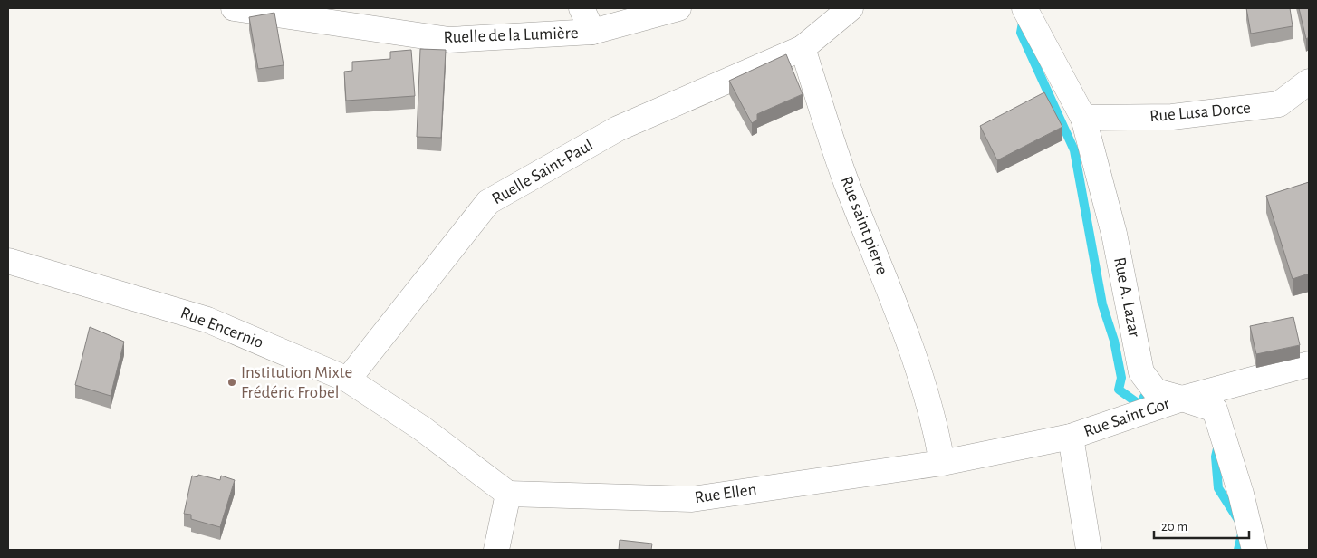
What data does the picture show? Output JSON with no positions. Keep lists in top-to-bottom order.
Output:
{
  "streets": {
    "street": [
      "Ruelle de la Lumière",
      "Rue Lusa Dorce",
      "Ruelle Saint-Paul",
      "Rue saint pierre",
      "Rue A. Lazar",
      "Rue Encernio",
      "Rue Saint Gor",
      "Rue Ellen"
    ]
  },
  "crossings": [
    ["Rue Lusa Dorce", "Rue A. Lazar"],
    ["Ruelle Saint-Paul", "Rue saint pierre"],
    ["Ruelle Saint-Paul", "Rue Encernio"],
    ["Rue saint pierre", "Rue Saint Gor"],
    ["Rue saint pierre", "Rue Ellen"],
    ["Rue A. Lazar", "Rue Saint Gor"],
    ["Rue Encernio", "Rue Ellen"],
    ["Rue Saint Gor", "Rue Ellen"]
  ],
  "places": ["Institution Mixte Frédéric Frobel"],
  "scale_bar": "20 m"
}
